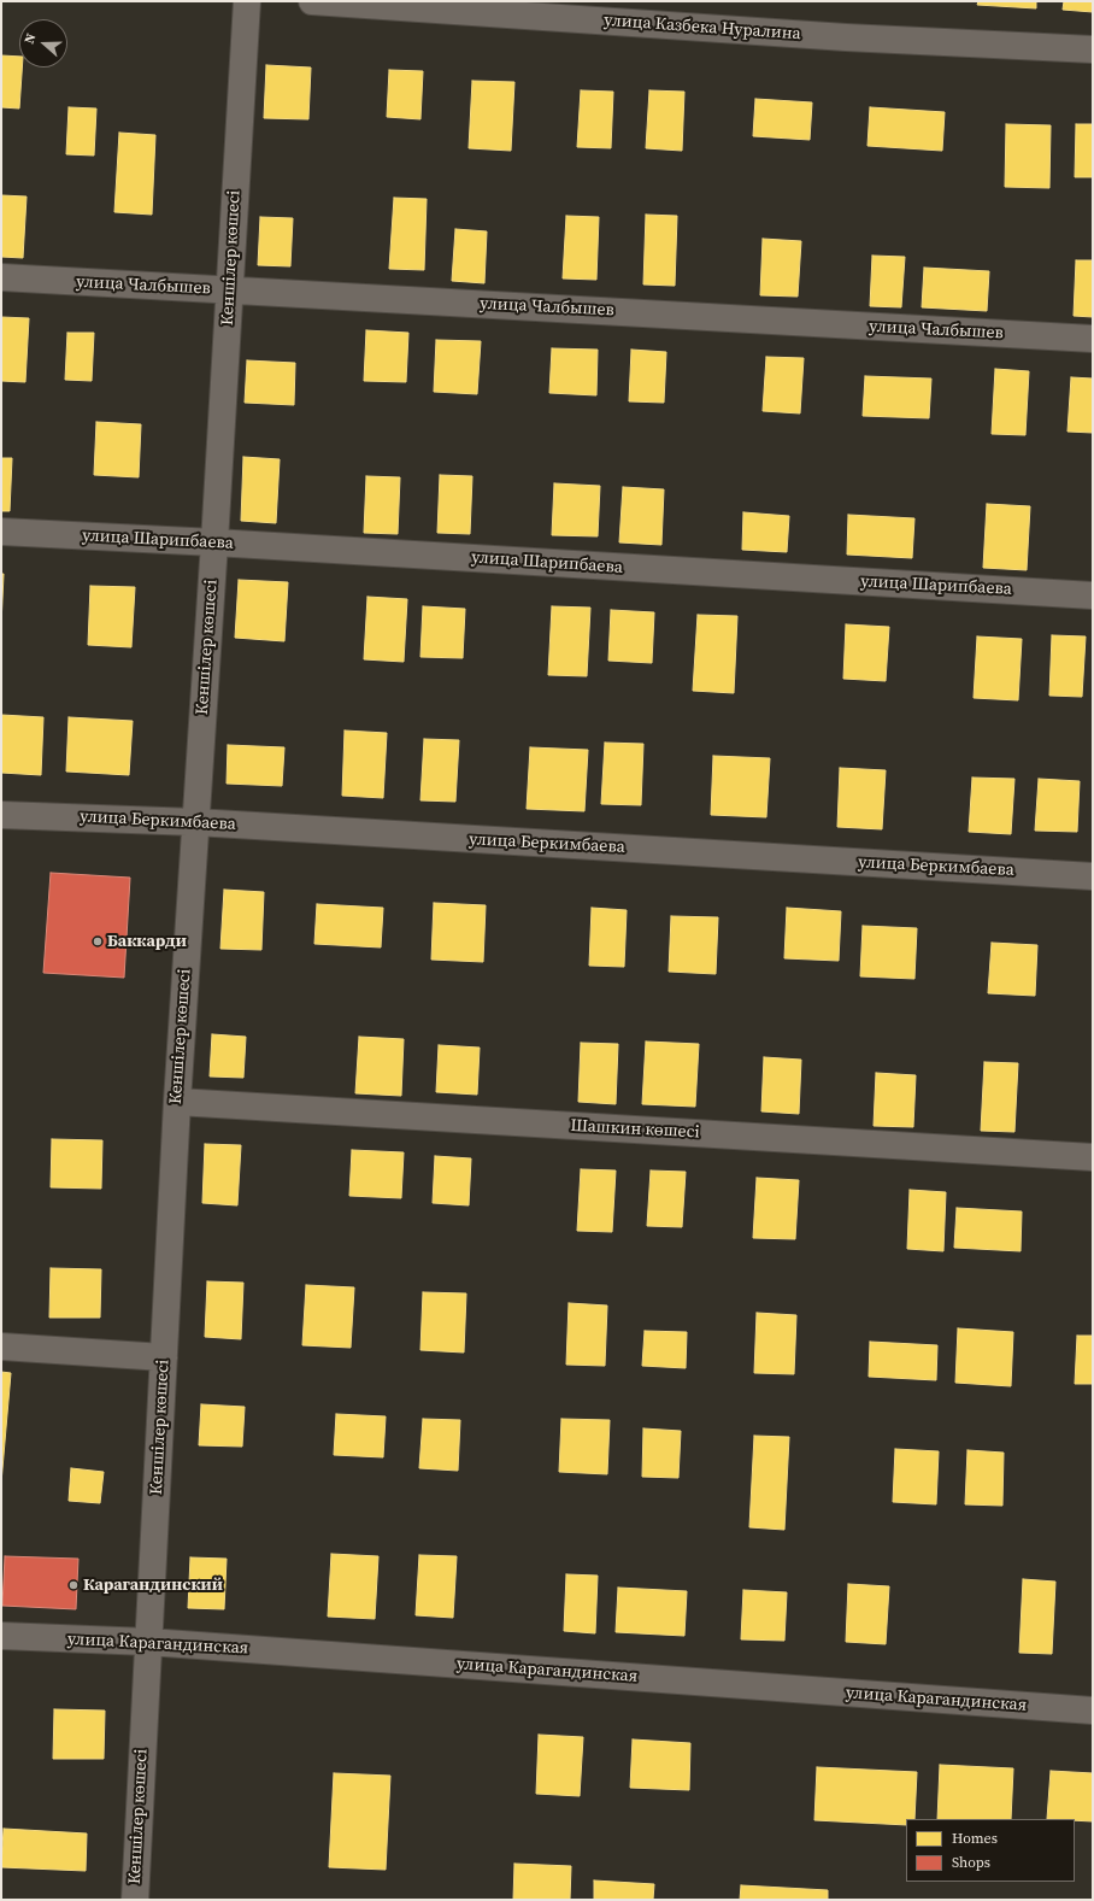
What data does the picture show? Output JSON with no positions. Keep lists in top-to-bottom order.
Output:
{
  "streets": {
    "street": [
      "улица Казбека Нуралина",
      "Кеншілер көшесі",
      "улица Чалбышев",
      "улица Шарипбаева",
      "улица Беркимбаева",
      "Шашкин көшесі",
      "улица Карагандинская"
    ]
  },
  "crossings": [
    ["Кеншілер көшесі", "улица Чалбышев"],
    ["Кеншілер көшесі", "улица Шарипбаева"],
    ["Кеншілер көшесі", "улица Беркимбаева"],
    ["Кеншілер көшесі", "Шашкин көшесі"],
    ["Кеншілер көшесі", "улица Карагандинская"]
  ],
  "places": ["Баккарди", "Карагандинский"],
  "legend": ["Homes", "Shops"],
  "north": "left"
}
